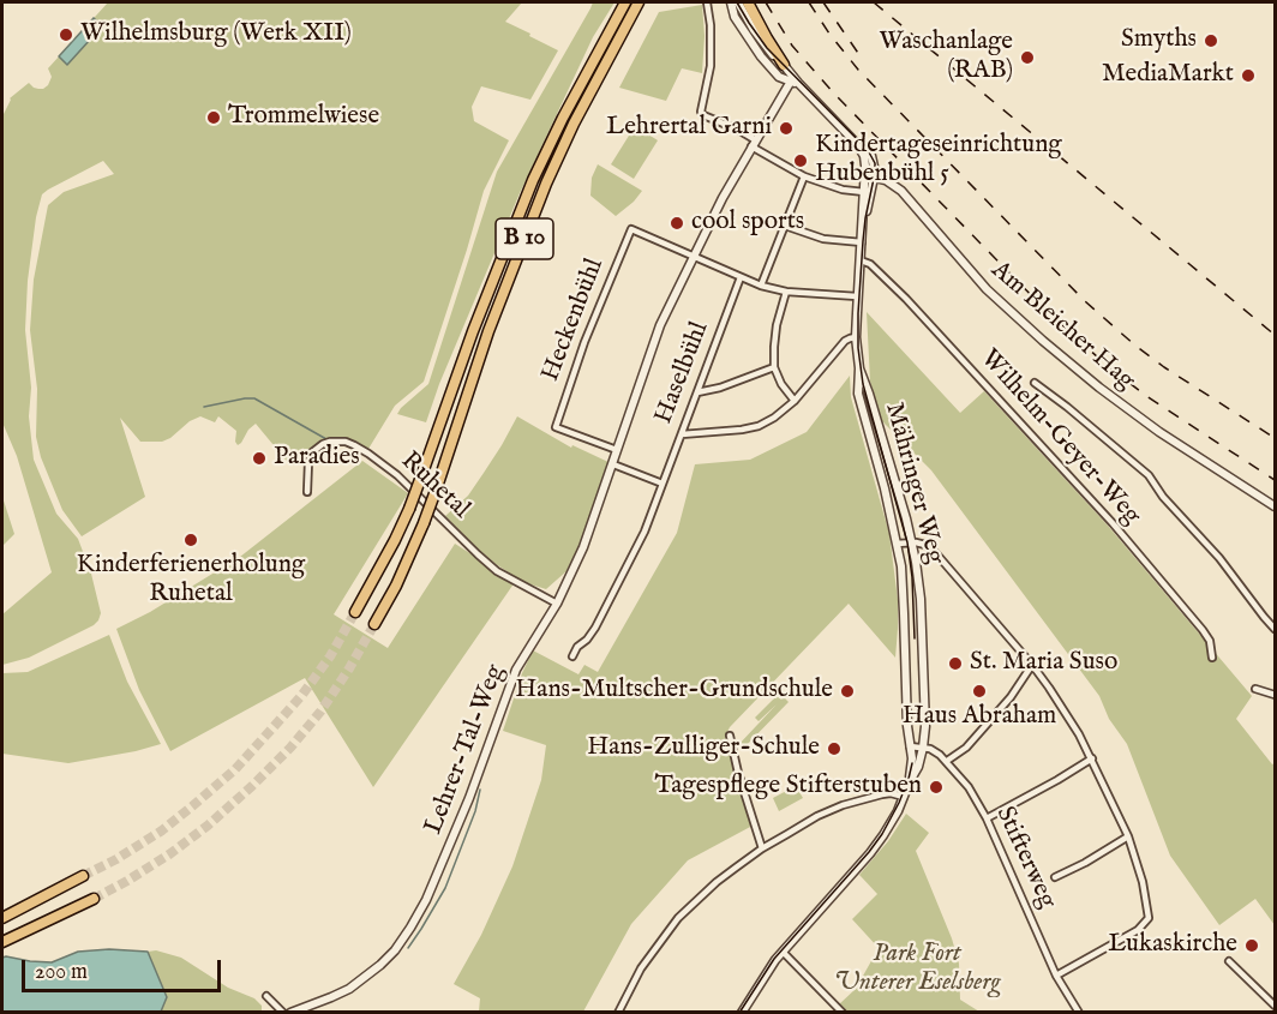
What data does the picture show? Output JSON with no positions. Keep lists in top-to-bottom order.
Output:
{
  "streets": {
    "highway": ["B 10"],
    "street": [
      "Heckenbühl",
      "Am Bleicher Hag",
      "Haselbühl",
      "Wilhelm-Geyer-Weg",
      "Mähringer Weg",
      "Ruhetal",
      "Lehrer-Tal-Weg",
      "Stifterweg"
    ]
  },
  "crossings": [
    ["Heckenbühl", "Lehrer-Tal-Weg"],
    ["Am Bleicher Hag", "Mähringer Weg"],
    ["Wilhelm-Geyer-Weg", "Mähringer Weg"],
    ["Mähringer Weg", "Stifterweg"],
    ["Ruhetal", "Lehrer-Tal-Weg"]
  ],
  "parks": ["Park Fort Unterer Eselsberg"],
  "places": [
    "Wilhelmsburg (Werk XII)",
    "Smyths",
    "Waschanlage (RAB)",
    "MediaMarkt",
    "Trommelwiese",
    "Lehrertal Garni",
    "Kindertageseinrichtung Hubenbühl 5",
    "cool sports",
    "Paradies",
    "Kinderferienerholung Ruhetal",
    "St. Maria Suso",
    "Hans-Multscher-Grundschule",
    "Haus Abraham",
    "Hans-Zulliger-Schule",
    "Tagespflege Stifterstuben",
    "Lukaskirche"
  ],
  "scale_bar": "200 m"
}
